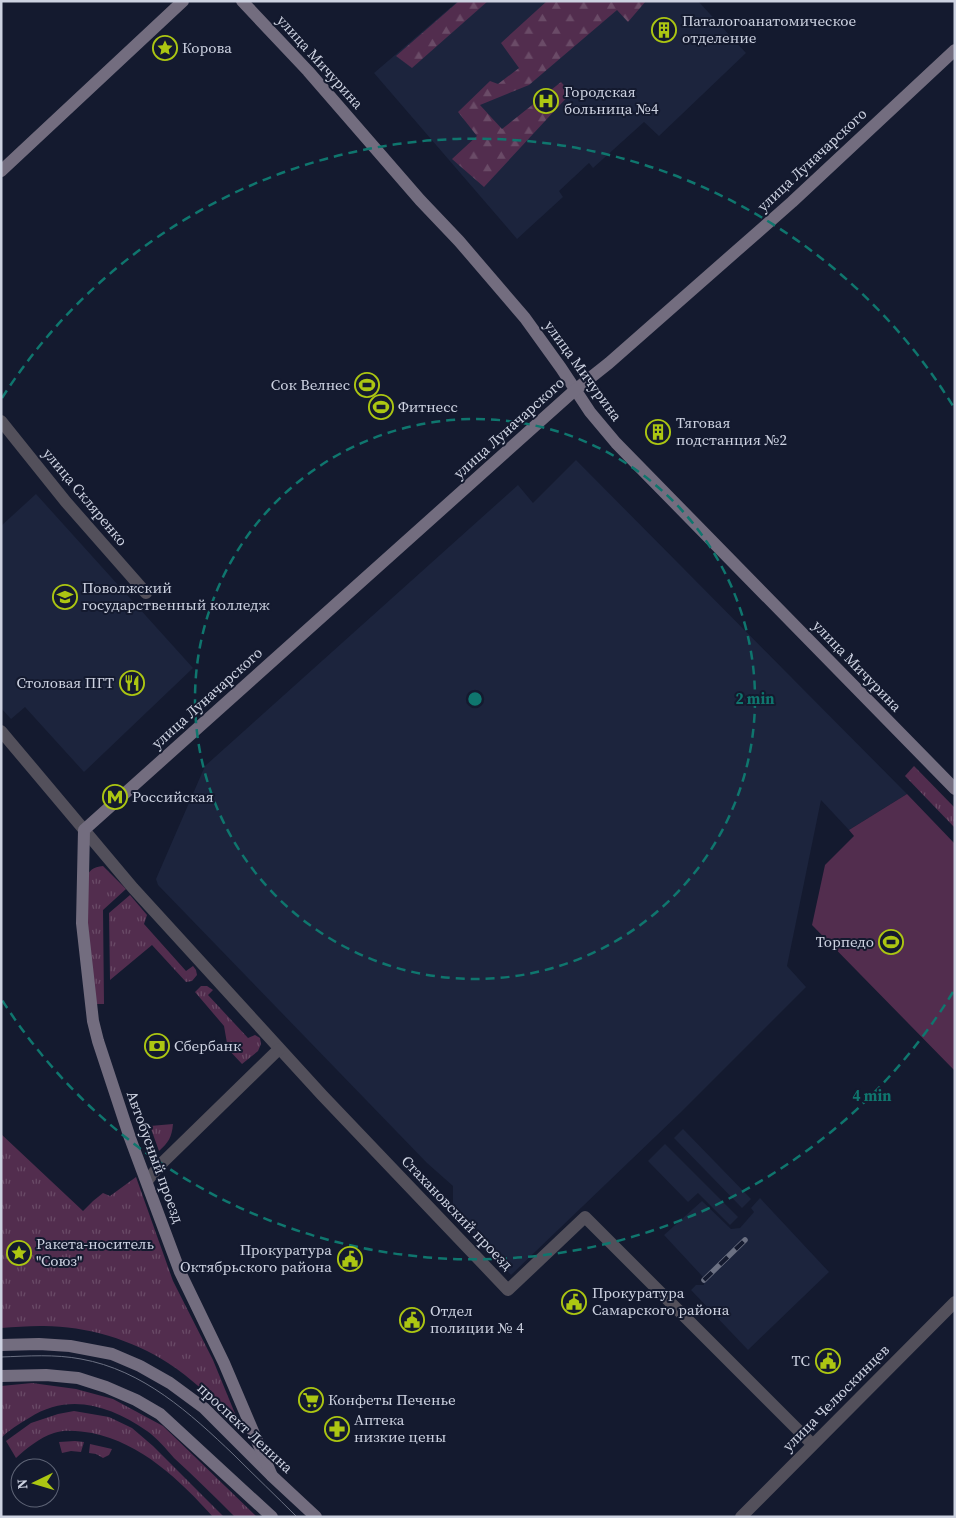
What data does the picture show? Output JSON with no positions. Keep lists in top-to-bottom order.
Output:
{
  "streets": {
    "main road": [
      "улица Мичурина",
      "улица Луначарского",
      "Автобусный проезд",
      "проспект Ленина"
    ],
    "street": ["улица Скляренко", "Стахановский проезд", "улица Челюскинцев"]
  },
  "crossings": [
    ["улица Мичурина", "улица Луначарского"],
    ["улица Луначарского", "Автобусный проезд"],
    ["улица Луначарского", "Стахановский проезд"],
    ["Автобусный проезд", "Стахановский проезд"],
    ["Автобусный проезд", "проспект Ленина"],
    ["Стахановский проезд", "улица Челюскинцев"]
  ],
  "places": {
    "building": ["Паталогоанатомическое отделение", "Тяговая подстанция №2"],
    "place": ["Корова", "Ракета-носитель \"Союз\""],
    "hospital": ["Городская больница №4"],
    "sports": ["Сок Велнес", "Фитнесс", "Торпедо"],
    "school or university": ["Поволжский государственный колледж"],
    "restaurant": ["Столовая ПГТ"],
    "metro station": ["Российская"],
    "bank": ["Сбербанк"],
    "public building": [
      "Прокуратура Октябрьского района",
      "Прокуратура Самарского района",
      "Отдел полиции № 4",
      "ТС"
    ],
    "supermarket": ["Конфеты Печенье"],
    "pharmacy": ["Аптека низкие цены"]
  },
  "north": "left",
  "rings": ["2 min", "4 min"]
}
